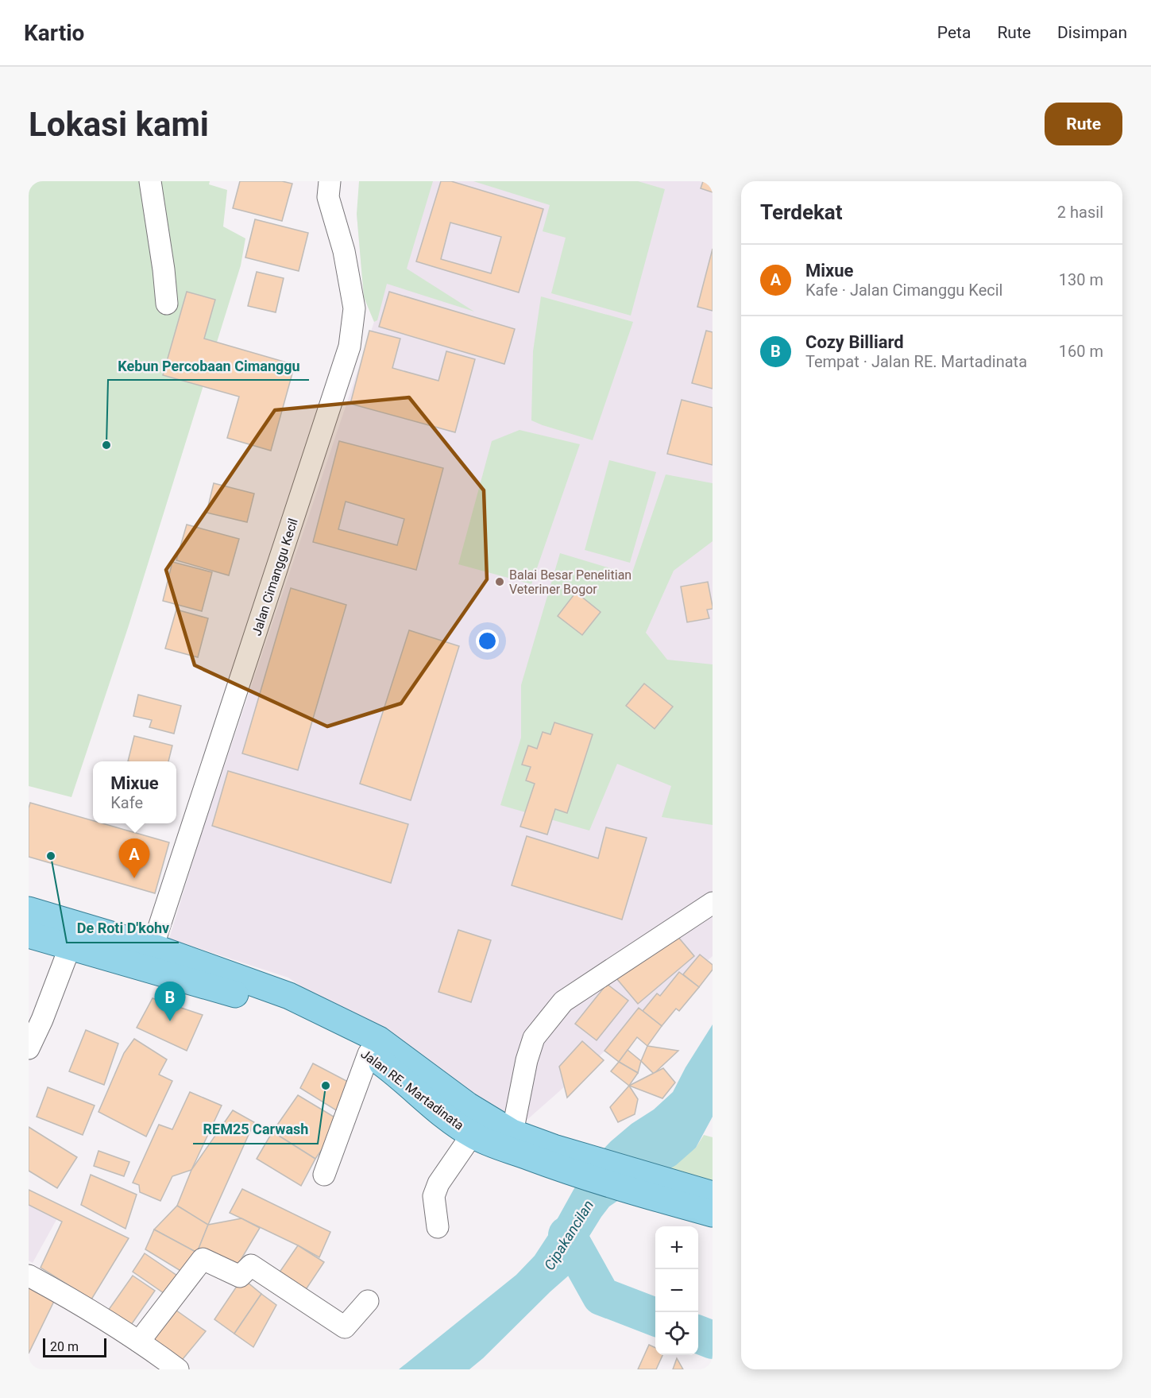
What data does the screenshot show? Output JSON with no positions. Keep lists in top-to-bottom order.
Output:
{
  "streets": {
    "main road": ["Jalan RE. Martadinata"],
    "street": ["Jalan Cimanggu Kecil"]
  },
  "crossings": [
    ["Jalan Cimanggu Kecil", "Jalan RE. Martadinata"]
  ],
  "water": ["Cipakancilan"],
  "places": [
    "Kebun Percobaan Cimanggu",
    "Balai Besar Penelitian Veteriner Bogor",
    "De Roti D'kohv",
    "REM25 Carwash"
  ],
  "scale_bar": "20 m",
  "page": {
    "header": "Kartio",
    "nav": ["Peta", "Rute", "Disimpan"],
    "buttons": "Rute",
    "title": "Lokasi kami",
    "heading": ["Terdekat", "2 hasil"],
    "list": [
      {
        "mark": "A",
        "name": "Mixue",
        "note": "Kafe · Jalan Cimanggu Kecil",
        "value": "130 m"
      },
      {
        "mark": "B",
        "name": "Cozy Billiard",
        "note": "Tempat · Jalan RE. Martadinata",
        "value": "160 m"
      }
    ],
    "popup": ["Mixue", "Kafe"],
    "pins": ["A", "B"],
    "map_buttons": ["+", "−"],
    "scale": "20 m"
  }
}
